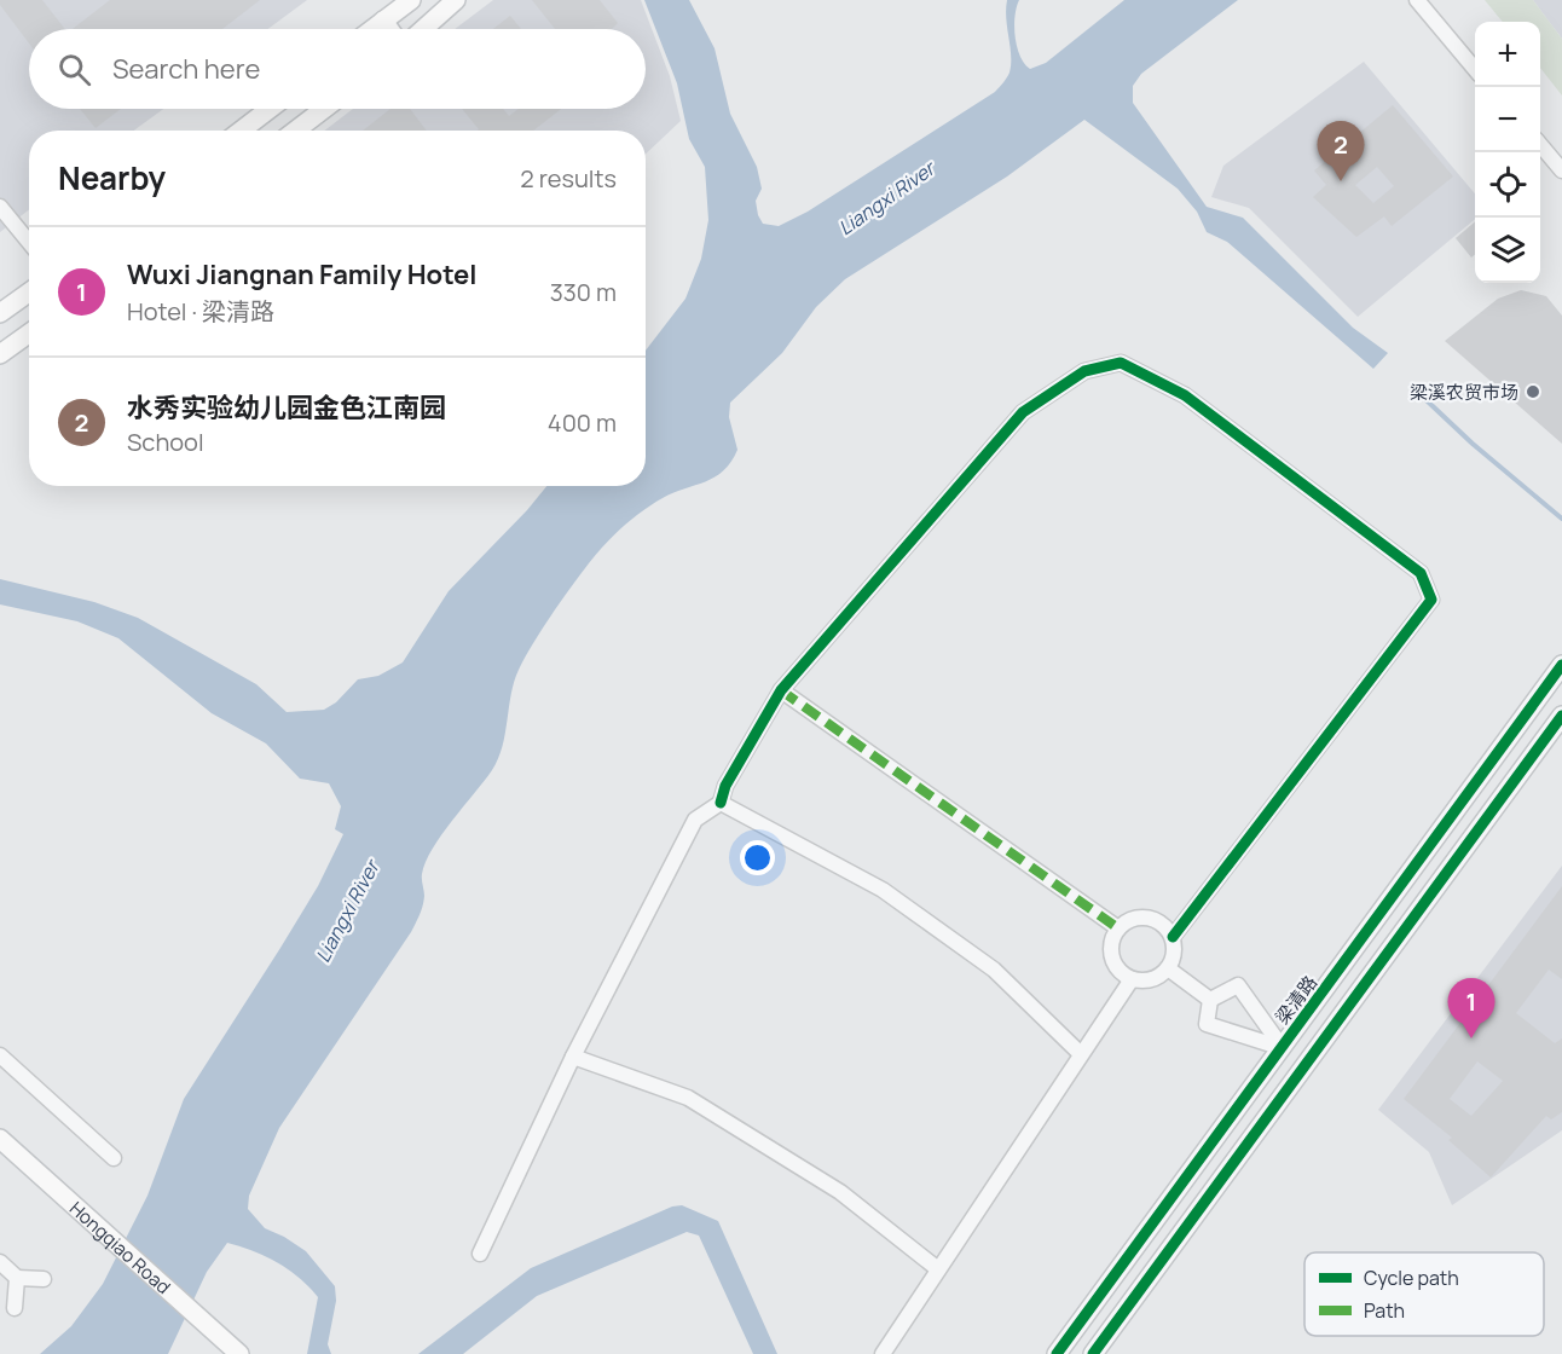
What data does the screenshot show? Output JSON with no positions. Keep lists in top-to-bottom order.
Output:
{
  "streets": {
    "main road": ["梁清路", "Hongqiao Road"]
  },
  "water": ["Liangxi River"],
  "places": ["梁溪农贸市场"],
  "legend": ["Cycle path", "Path"],
  "page": {
    "map_buttons": ["+", "−"],
    "search": "Search here",
    "pins": ["2", "1"],
    "heading": ["Nearby", "2 results"],
    "list": [
      {
        "mark": "1",
        "name": "Wuxi Jiangnan Family Hotel",
        "note": "Hotel · 梁清路",
        "value": "330 m"
      },
      {
        "mark": "2",
        "name": "水秀实验幼儿园金色江南园",
        "note": "School",
        "value": "400 m"
      }
    ]
  }
}
